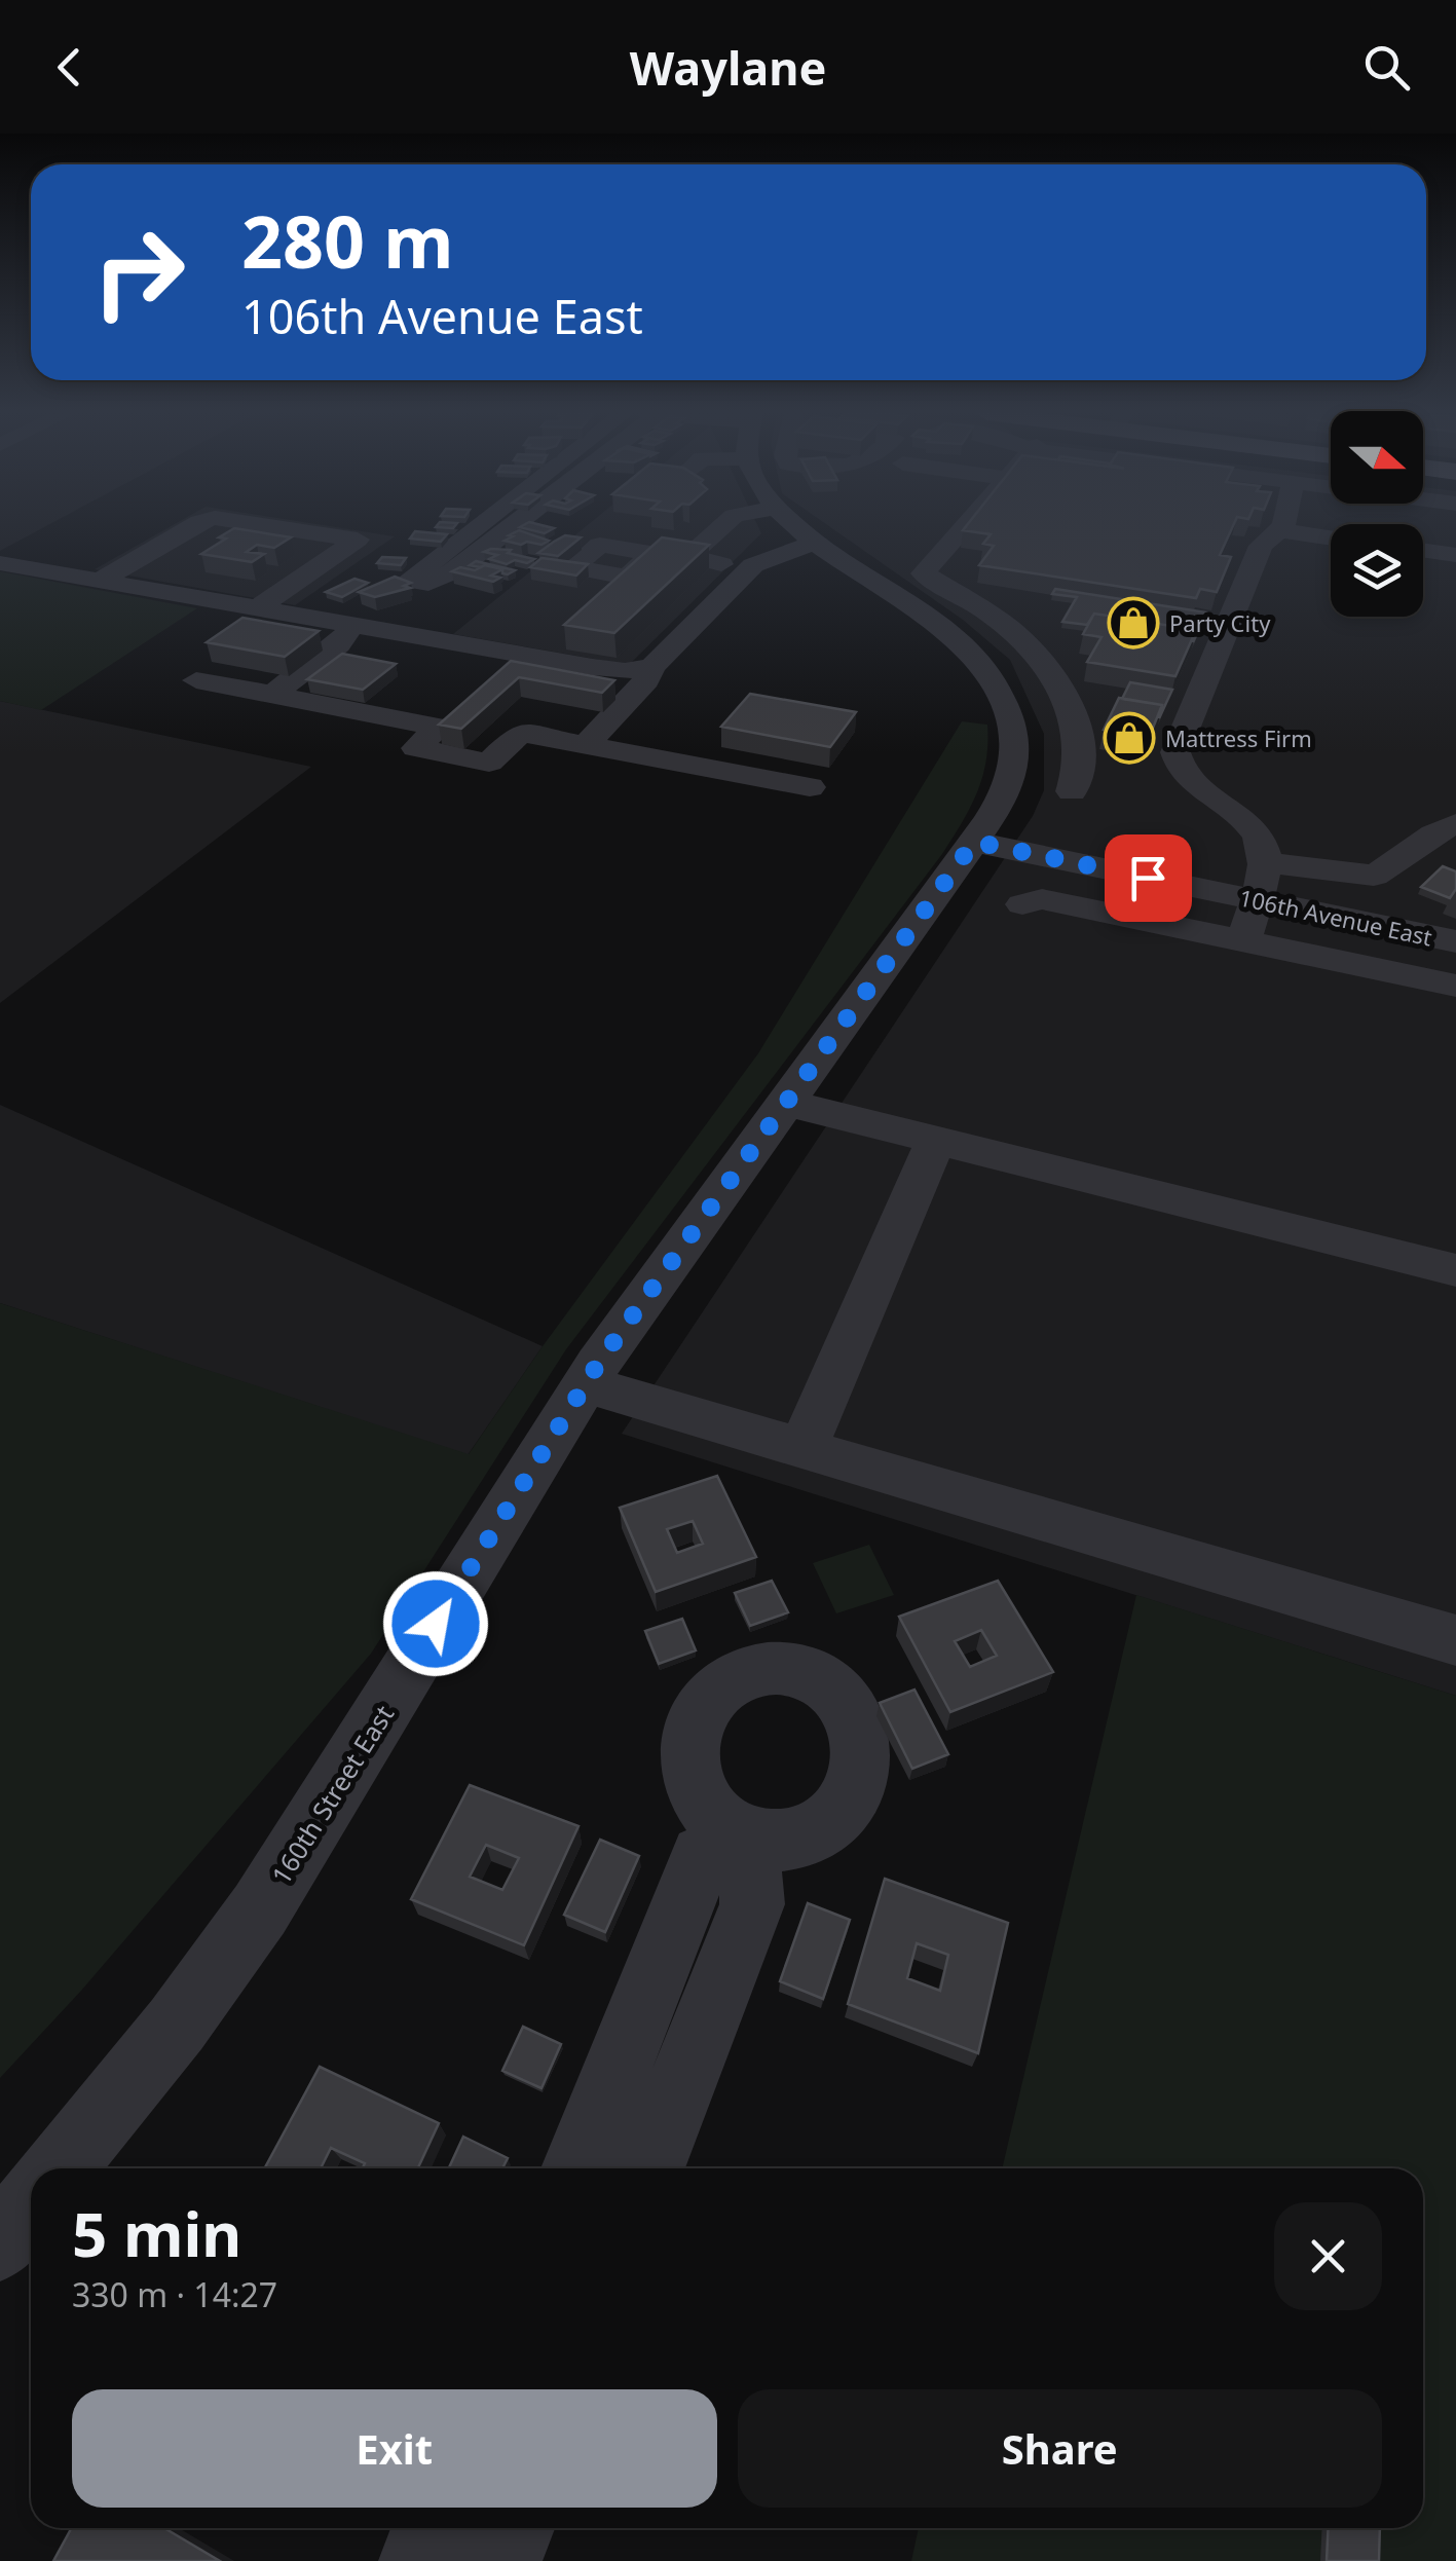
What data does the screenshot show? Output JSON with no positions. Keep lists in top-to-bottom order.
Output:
{
  "streets": {
    "street": ["106th Avenue East", "160th Street East"]
  },
  "crossings": [
    ["106th Avenue East", "160th Street East"]
  ],
  "places": {
    "shop": ["Party City", "Mattress Firm"]
  },
  "north": "right",
  "page": {
    "header": "Waylane",
    "turn": ["280 m", "106th Avenue East"],
    "heading": ["5 min", "330 m · 14:27"],
    "buttons": ["Exit", "Share"]
  }
}
